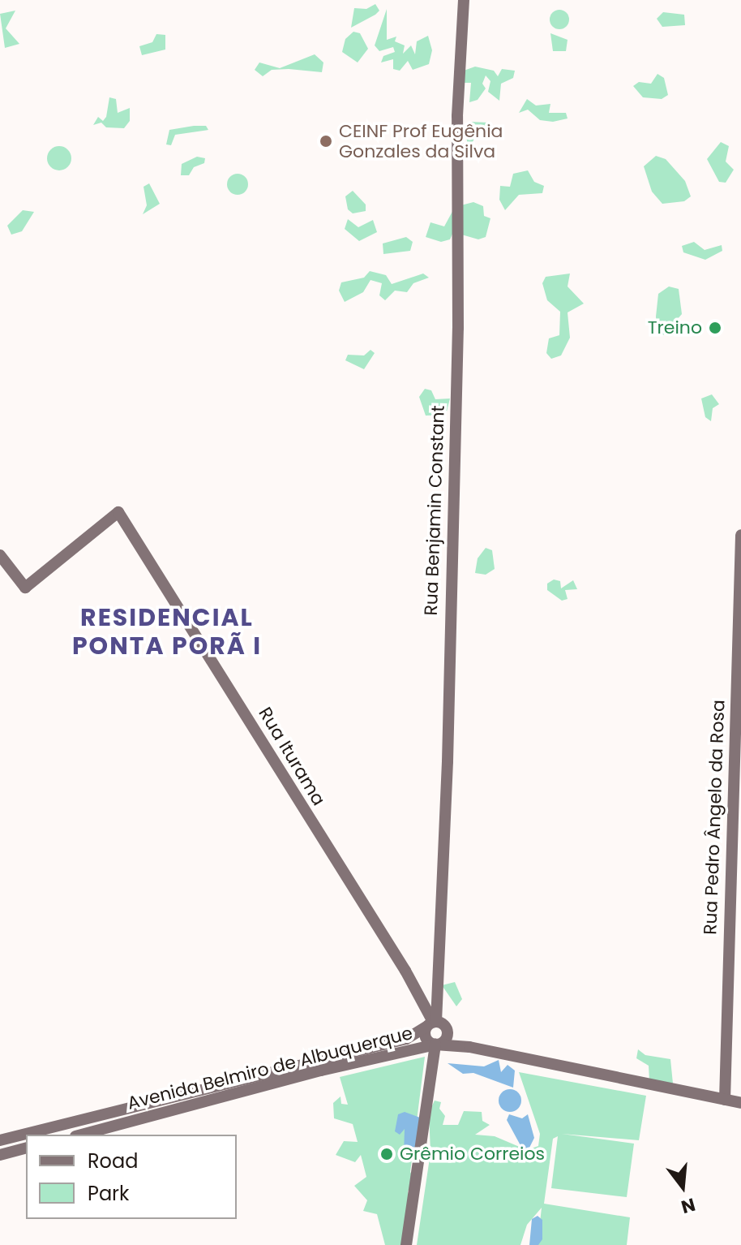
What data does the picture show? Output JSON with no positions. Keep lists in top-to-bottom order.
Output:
{
  "streets": {
    "main road": [
      "Rua Benjamin Constant",
      "Rua Iturama",
      "Rua Pedro Ângelo da Rosa",
      "Avenida Belmiro de Albuquerque"
    ]
  },
  "crossings": [
    ["Rua Benjamin Constant", "Rua Iturama"],
    ["Rua Benjamin Constant", "Avenida Belmiro de Albuquerque"],
    ["Rua Iturama", "Avenida Belmiro de Albuquerque"],
    ["Rua Pedro Ângelo da Rosa", "Avenida Belmiro de Albuquerque"]
  ],
  "districts": ["RESIDENCIAL PONTA PORÃ I"],
  "places": ["CEINF Prof Eugênia Gonzales da Silva", "Treino", "Grêmio Correios"],
  "legend": ["Road", "Park"],
  "north": "bottom"
}
